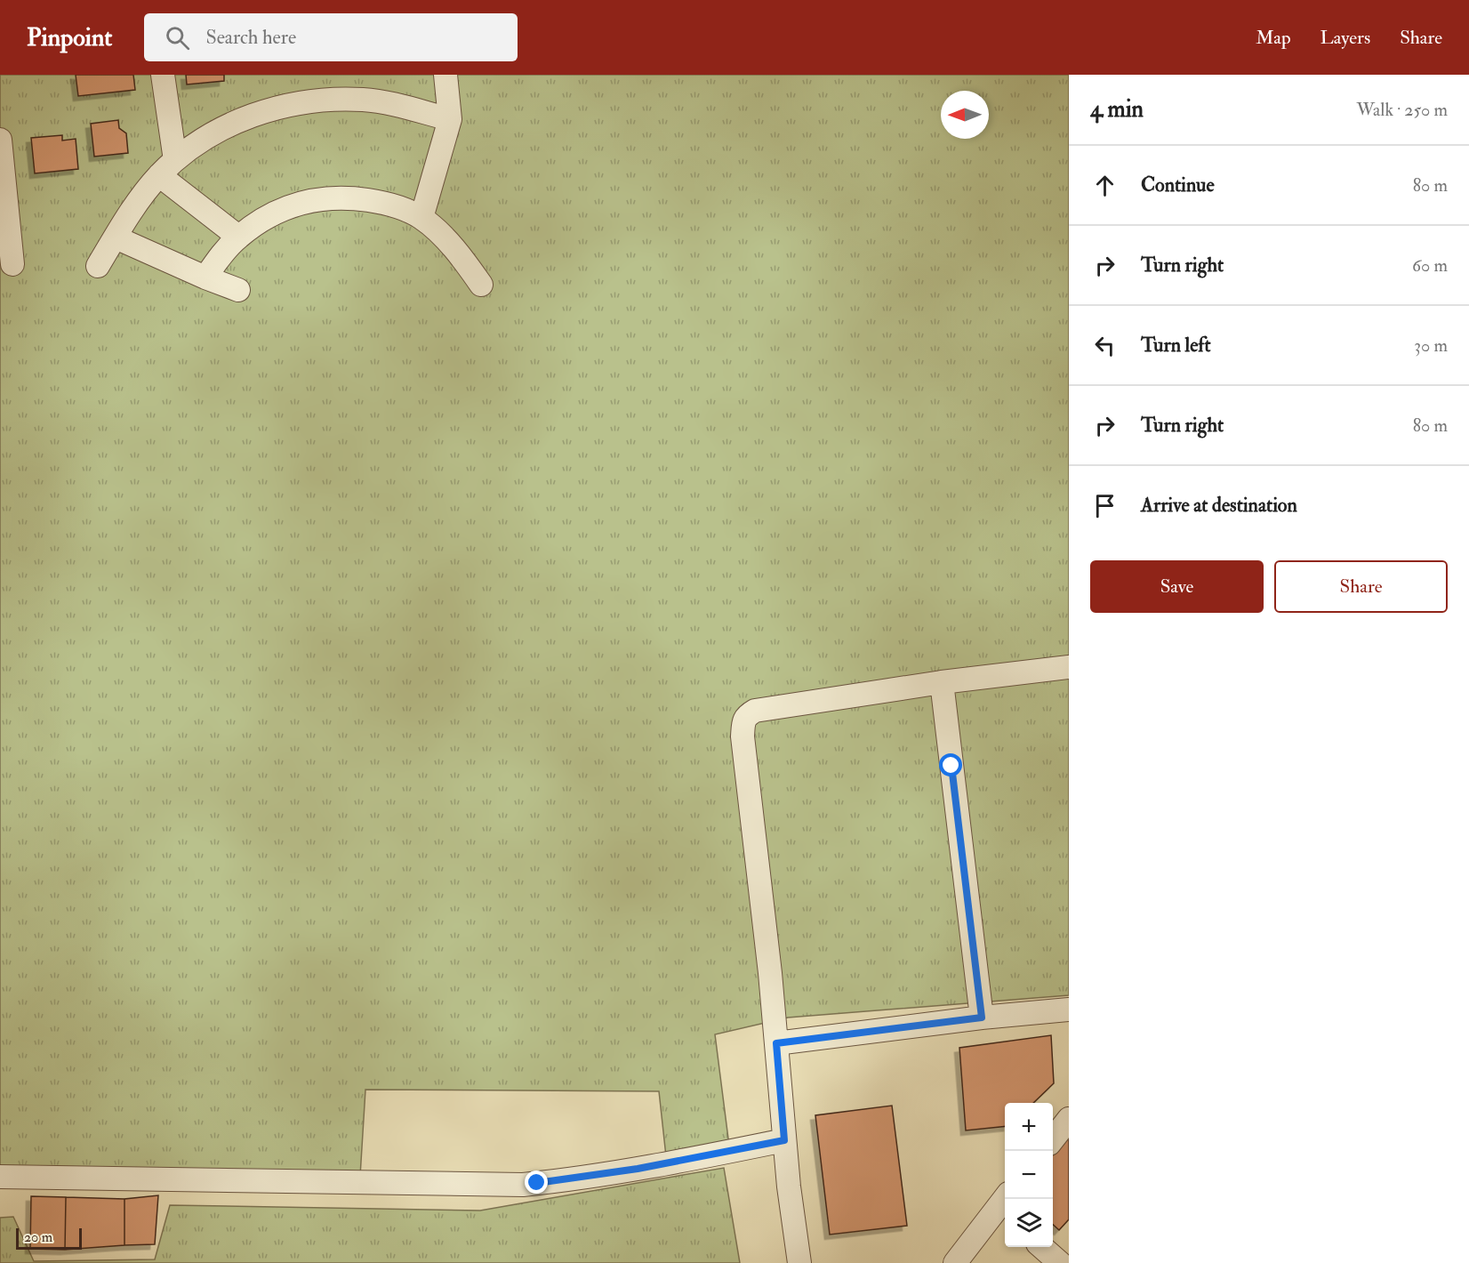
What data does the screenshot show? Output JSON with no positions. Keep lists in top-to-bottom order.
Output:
{
  "scale_bar": "20 m",
  "north": "left",
  "page": {
    "header": "Pinpoint",
    "search": "Search here",
    "nav": ["Map", "Layers", "Share"],
    "heading": ["4 min", "Walk · 250 m"],
    "list": [
      ["Continue", "80 m"],
      ["Turn right", "60 m"],
      ["Turn left", "30 m"],
      ["Turn right", "80 m"],
      "Arrive at destination"
    ],
    "buttons": ["Save", "Share"],
    "map_buttons": ["+", "−"],
    "scale": "20 m"
  }
}
